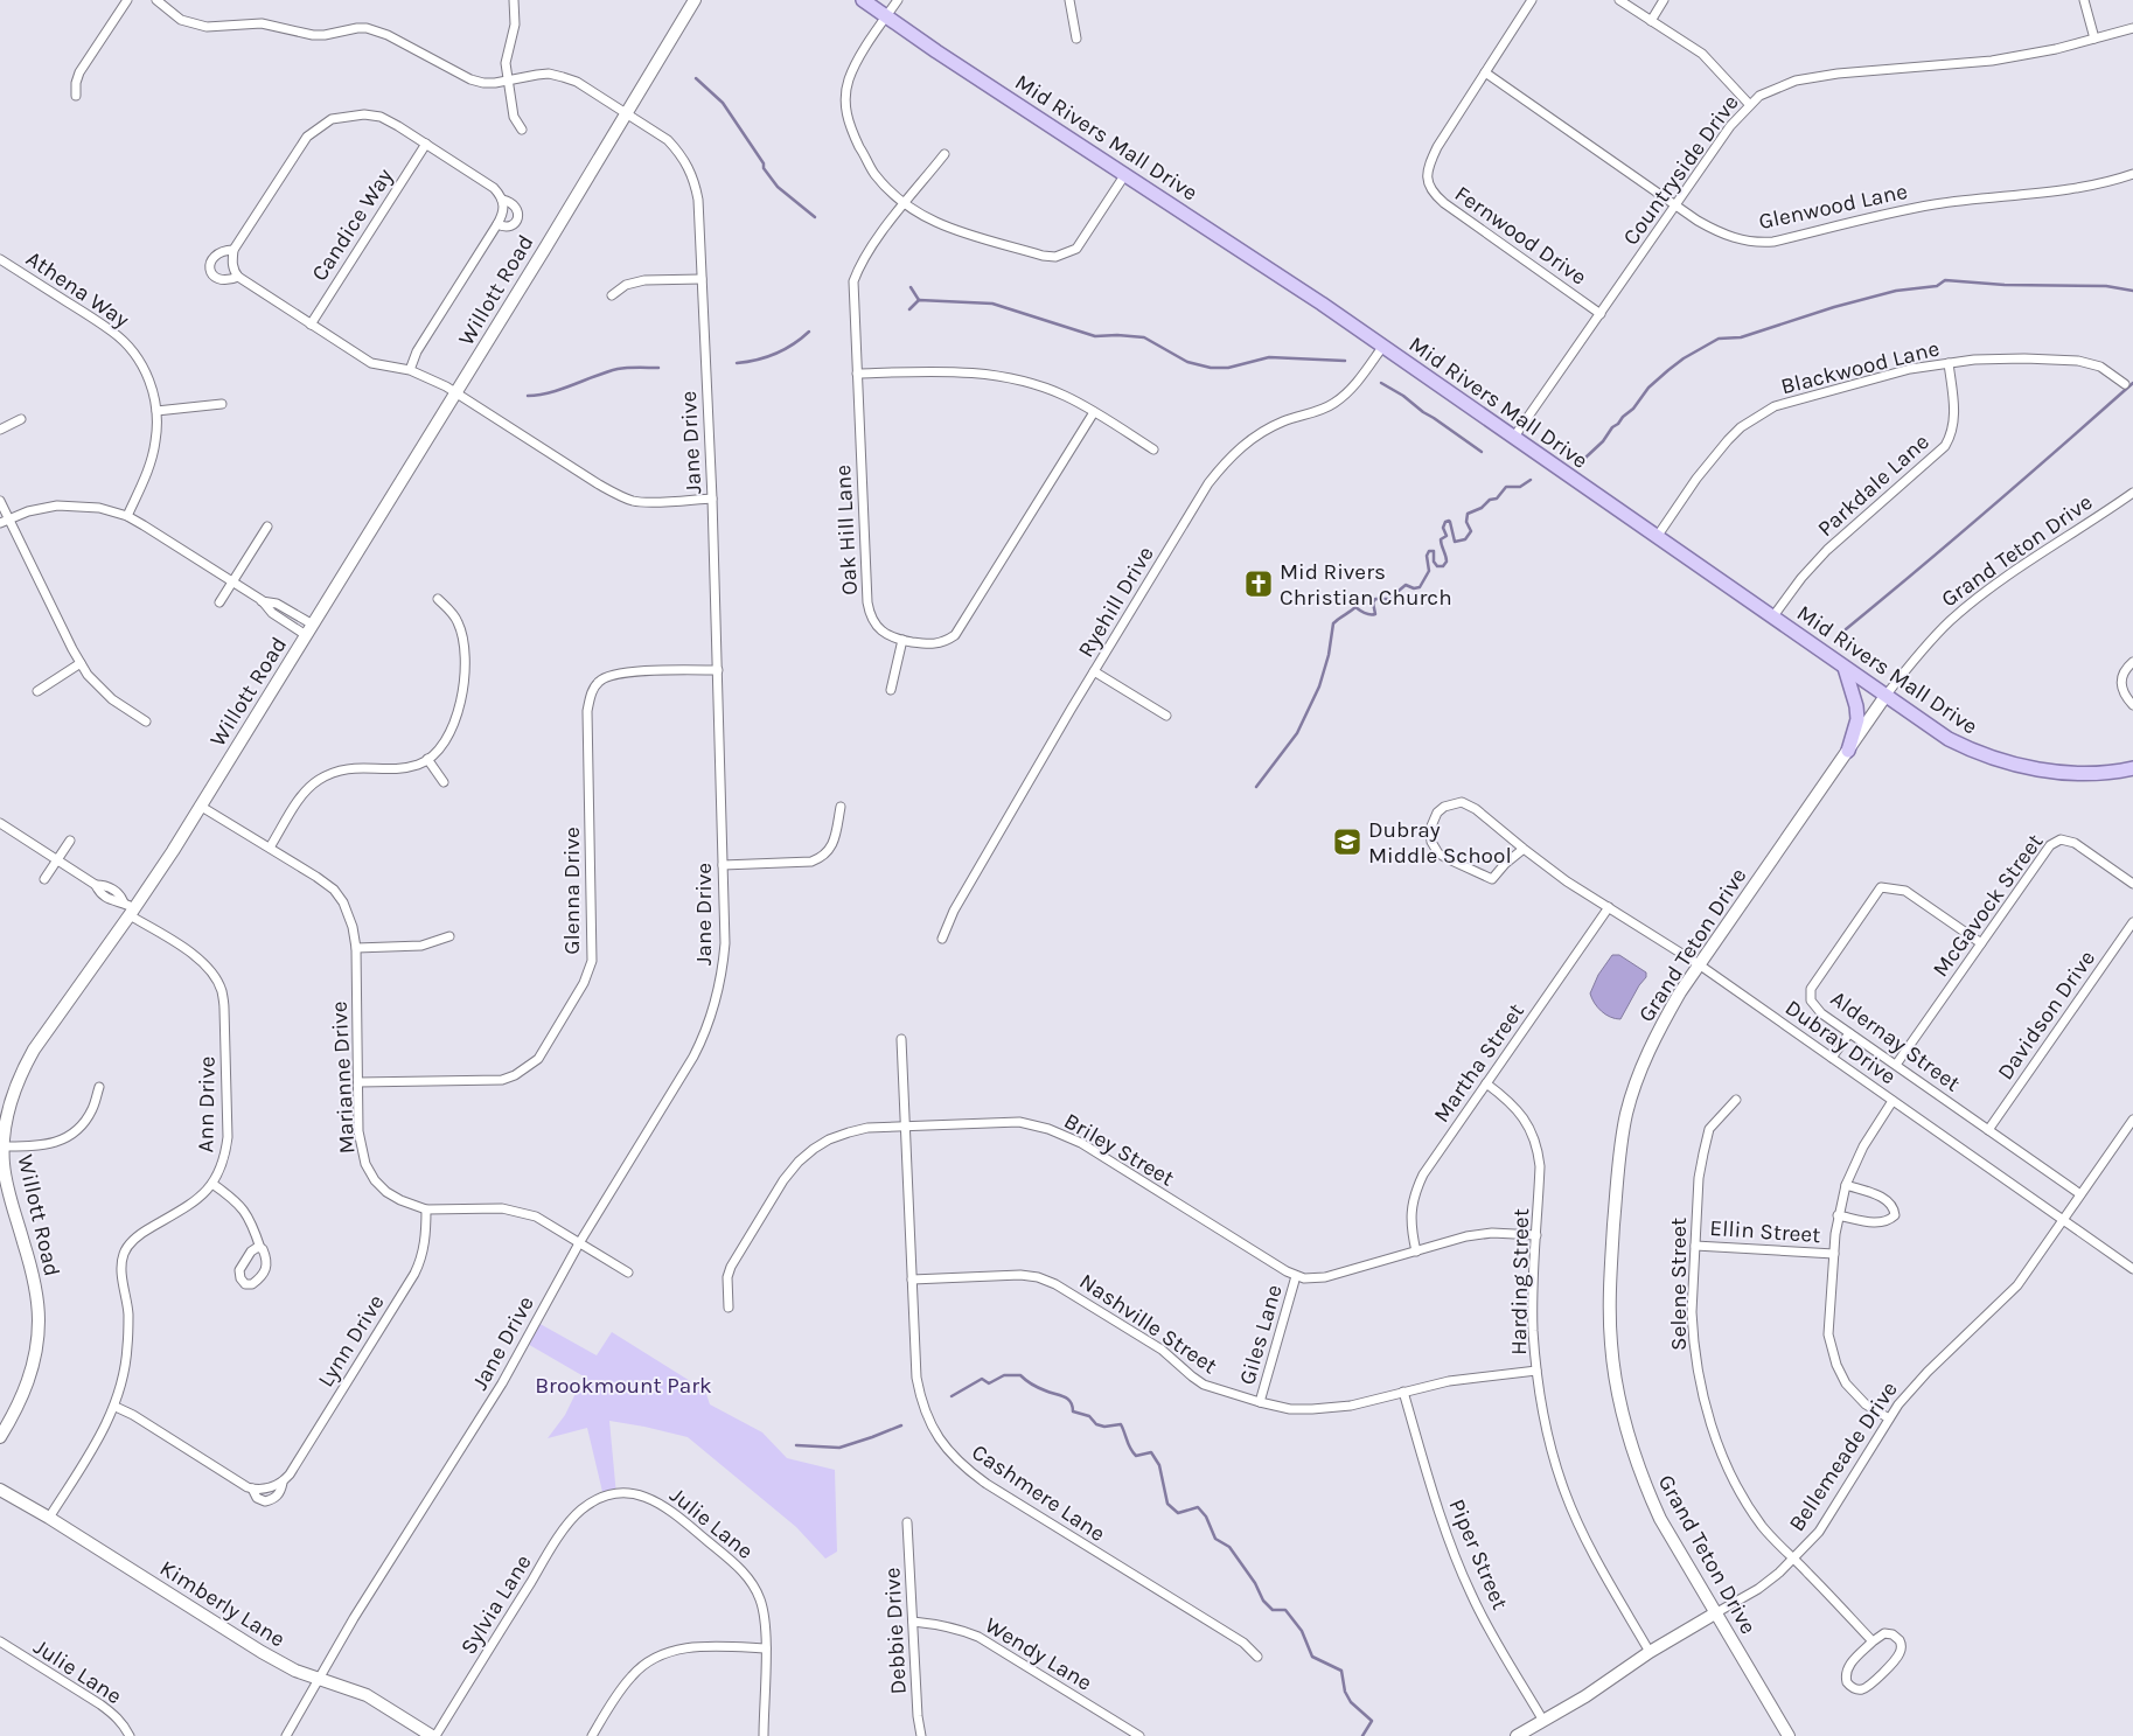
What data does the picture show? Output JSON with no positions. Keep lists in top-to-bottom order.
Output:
{
  "streets": {
    "main road": ["Mid Rivers Mall Drive"],
    "street": [
      "Countryside Drive",
      "Glenwood Lane",
      "Candice Way",
      "Fernwood Drive",
      "Athena Way",
      "Willott Road",
      "Blackwood Lane",
      "Jane Drive",
      "Parkdale Lane",
      "Oak Hill Lane",
      "Grand Teton Drive",
      "Ryehill Drive",
      "Glenna Drive",
      "McGavock Street",
      "Davidson Drive",
      "Aldernay Street",
      "Dubray Drive",
      "Martha Street",
      "Marianne Drive",
      "Ann Drive",
      "Briley Street",
      "Ellin Street",
      "Harding Street",
      "Selene Street",
      "Nashville Street",
      "Giles Lane",
      "Lynn Drive",
      "Bellemeade Drive",
      "Cashmere Lane",
      "Julie Lane",
      "Piper Street",
      "Kimberly Lane",
      "Sylvia Lane",
      "Debbie Drive",
      "Wendy Lane"
    ]
  },
  "crossings": [
    ["Mid Rivers Mall Drive", "Countryside Drive"],
    ["Mid Rivers Mall Drive", "Blackwood Lane"],
    ["Mid Rivers Mall Drive", "Parkdale Lane"],
    ["Mid Rivers Mall Drive", "Grand Teton Drive"],
    ["Mid Rivers Mall Drive", "Ryehill Drive"],
    ["Countryside Drive", "Glenwood Lane"],
    ["Countryside Drive", "Fernwood Drive"],
    ["Glenwood Lane", "Fernwood Drive"],
    ["Willott Road", "Jane Drive"],
    ["Willott Road", "Marianne Drive"],
    ["Willott Road", "Ann Drive"],
    ["Blackwood Lane", "Parkdale Lane"],
    ["Jane Drive", "Glenna Drive"],
    ["Jane Drive", "Marianne Drive"],
    ["Jane Drive", "Kimberly Lane"],
    ["Grand Teton Drive", "Dubray Drive"],
    ["Grand Teton Drive", "Bellemeade Drive"],
    ["Glenna Drive", "Marianne Drive"],
    ["McGavock Street", "Aldernay Street"],
    ["Davidson Drive", "Aldernay Street"],
    ["Aldernay Street", "Bellemeade Drive"],
    ["Dubray Drive", "Martha Street"],
    ["Dubray Drive", "Bellemeade Drive"],
    ["Martha Street", "Briley Street"],
    ["Martha Street", "Harding Street"],
    ["Marianne Drive", "Lynn Drive"],
    ["Ann Drive", "Lynn Drive"],
    ["Ann Drive", "Kimberly Lane"],
    ["Briley Street", "Harding Street"],
    ["Briley Street", "Giles Lane"],
    ["Briley Street", "Cashmere Lane"],
    ["Ellin Street", "Selene Street"],
    ["Harding Street", "Nashville Street"],
    ["Harding Street", "Bellemeade Drive"],
    ["Selene Street", "Bellemeade Drive"],
    ["Nashville Street", "Giles Lane"],
    ["Nashville Street", "Cashmere Lane"],
    ["Nashville Street", "Piper Street"],
    ["Bellemeade Drive", "Piper Street"],
    ["Julie Lane", "Sylvia Lane"],
    ["Kimberly Lane", "Sylvia Lane"],
    ["Debbie Drive", "Wendy Lane"]
  ],
  "parks": ["Brookmount Park"],
  "places": {
    "church": ["Mid Rivers Christian Church"],
    "school or university": ["Dubray Middle School"]
  }
}
